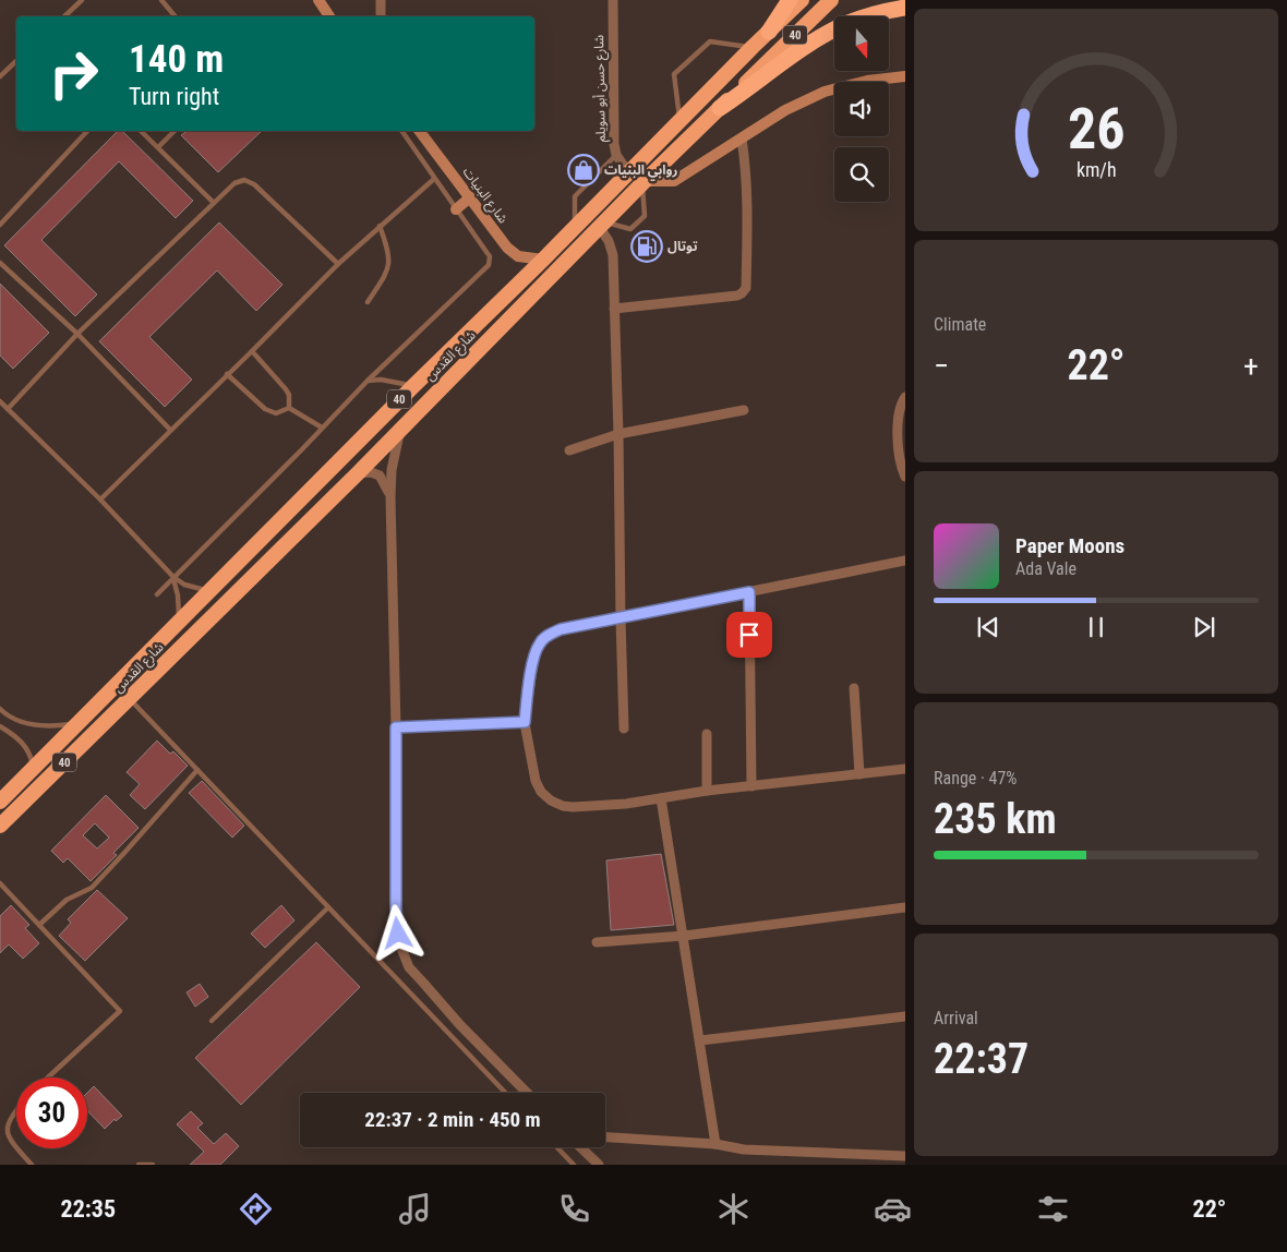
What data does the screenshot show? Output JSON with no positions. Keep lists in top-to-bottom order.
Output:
{
  "streets": {
    "highway": ["40", "شارع القدس"],
    "main road": ["شارع البنيات"],
    "street": ["شارع حسن أبو سويلم"]
  },
  "crossings": [
    ["شارع حسن أبو سويلم", "شارع القدس"],
    ["شارع البنيات", "شارع القدس"]
  ],
  "places": {
    "shop": ["روابي البنيات"],
    "fuel station": ["توتال"]
  },
  "north": "bottom",
  "page": {
    "turn": ["140 m", "Turn right"],
    "tile": [
      "Climate",
      ["Range · 47%", "235 km"],
      ["Arrival", "22:37"]
    ],
    "heat": ["−", "22°", "+"],
    "song": ["Paper Moons", "Ada Vale"],
    "limit": "30",
    "trip": "22:37 · 2 min · 450 m",
    "tabs": ["22:35", "22°"],
    "gauge": ["26", "km/h"]
  }
}
